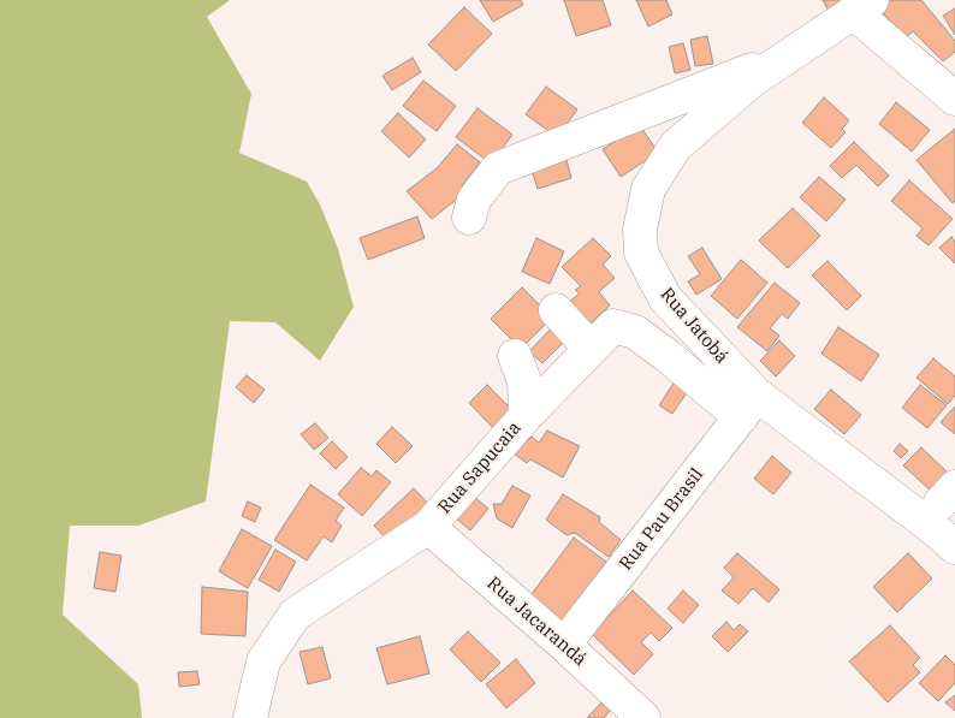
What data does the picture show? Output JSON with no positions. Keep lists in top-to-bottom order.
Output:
{
  "streets": {
    "street": [
      "Rua Jatobá",
      "Rua Sapucaia",
      "Rua Pau Brasil",
      "Rua Jacarandá"
    ]
  },
  "crossings": [
    ["Rua Jatobá", "Rua Sapucaia"],
    ["Rua Jatobá", "Rua Pau Brasil"],
    ["Rua Sapucaia", "Rua Pau Brasil"],
    ["Rua Sapucaia", "Rua Jacarandá"],
    ["Rua Pau Brasil", "Rua Jacarandá"]
  ]
}
